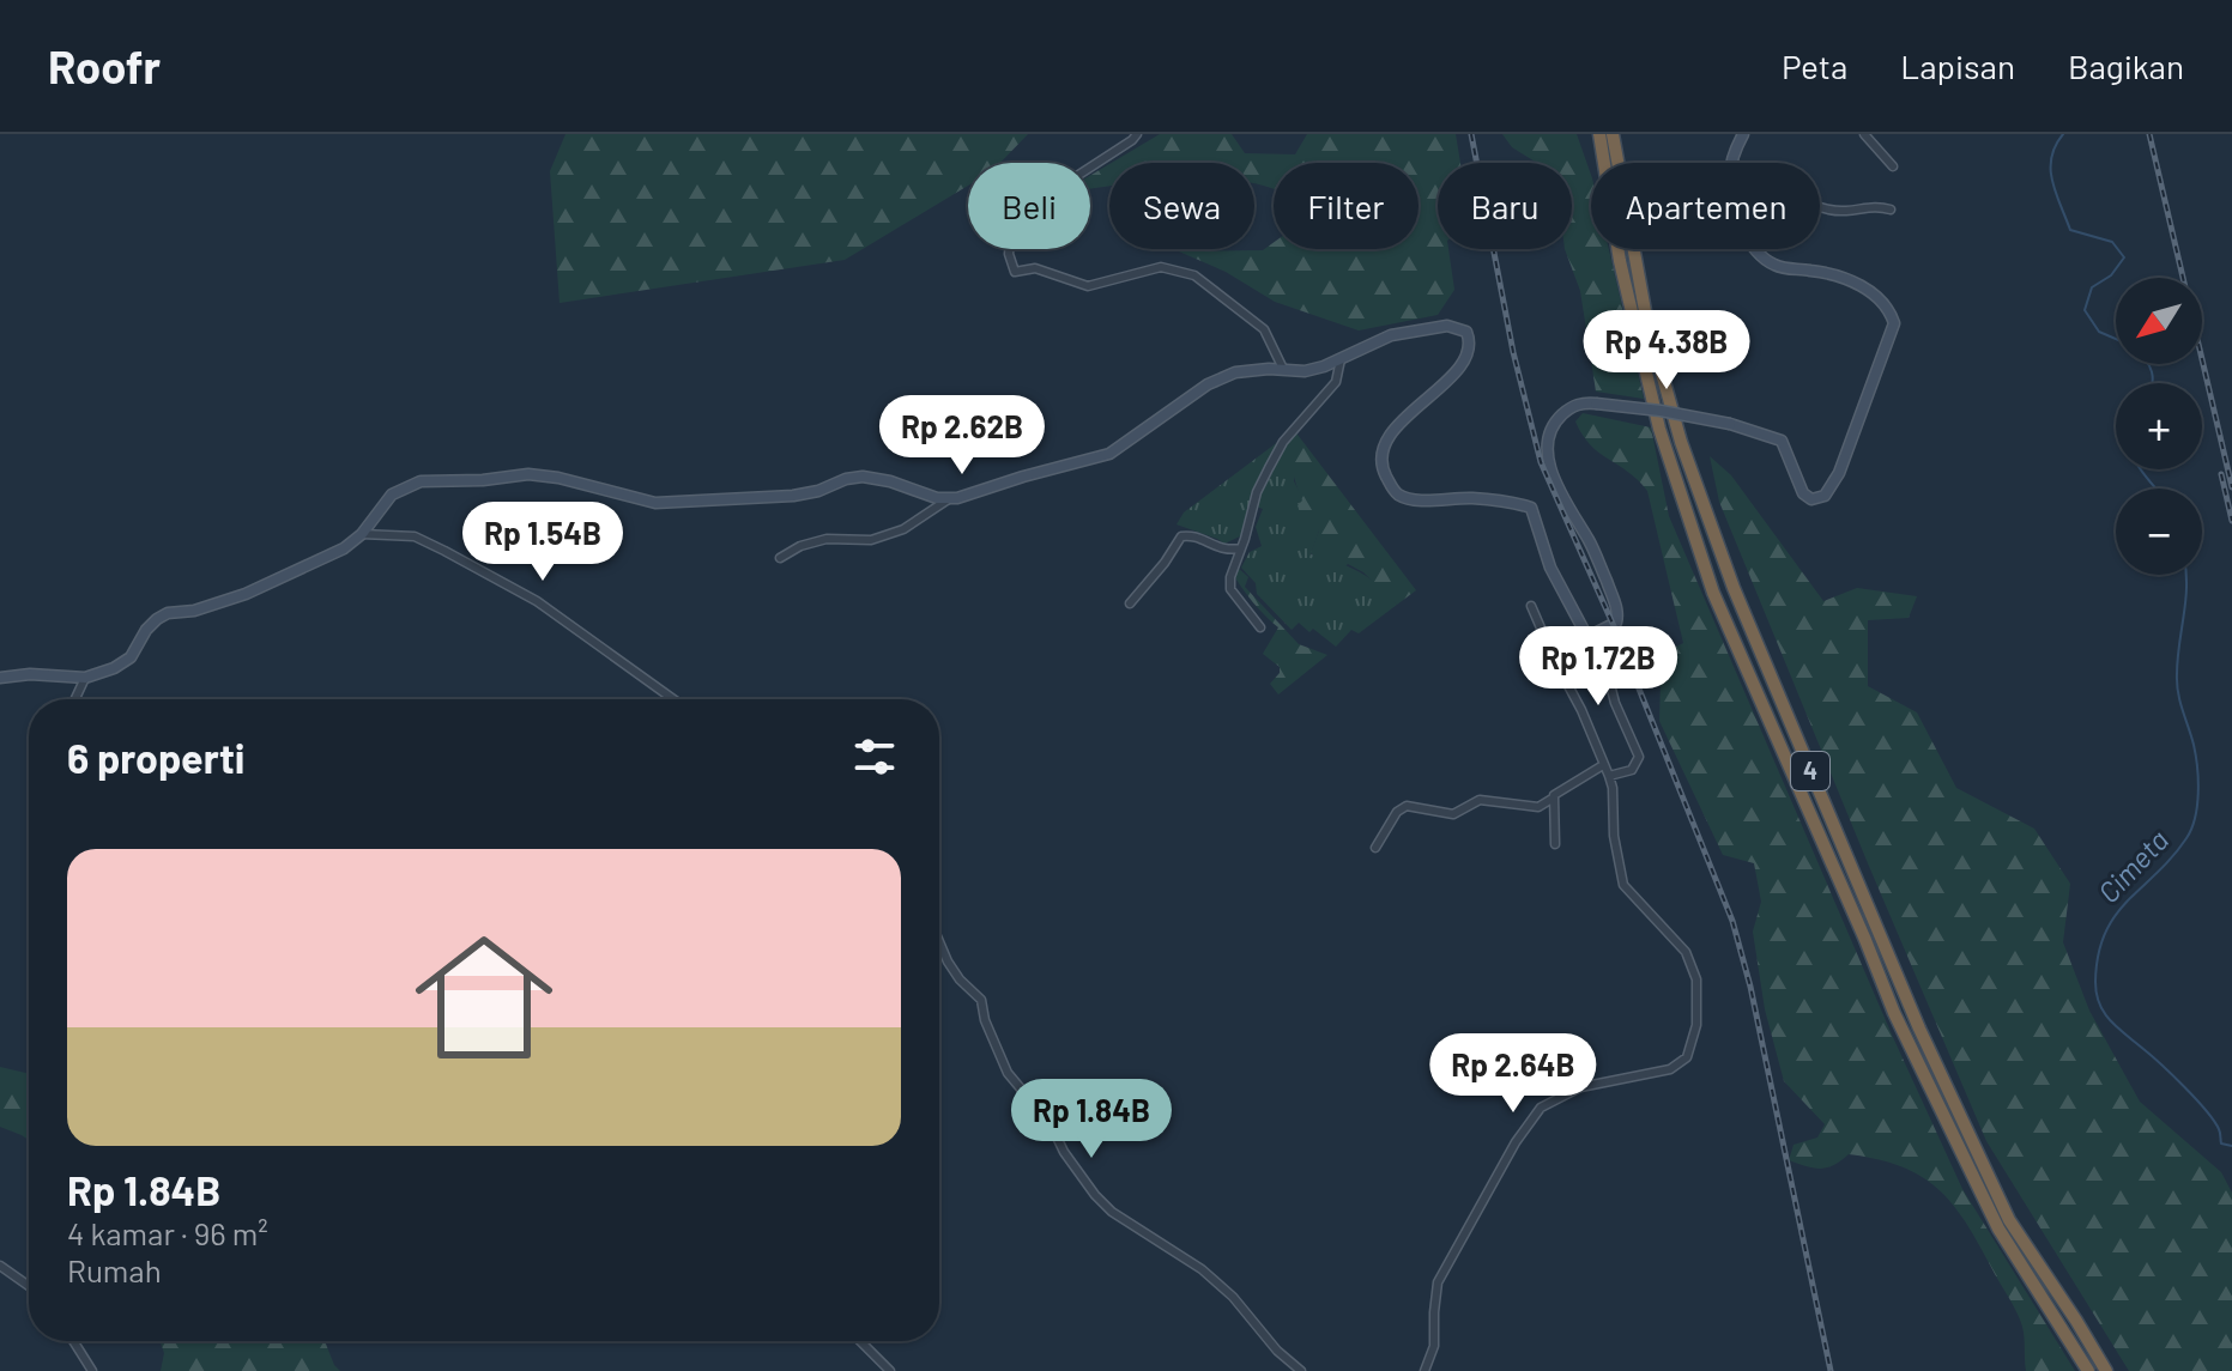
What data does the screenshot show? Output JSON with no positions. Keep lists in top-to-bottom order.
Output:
{
  "streets": {
    "highway": ["4"]
  },
  "water": ["Cimeta"],
  "north": "bottom left",
  "page": {
    "header": "Roofr",
    "nav": ["Peta", "Lapisan", "Bagikan"],
    "chip": [
      "Beli",
      "Sewa",
      "Filter",
      "Baru",
      "Apartemen"
    ],
    "map_buttons": ["+", "−"],
    "price": [
      "Rp 4.38B",
      "Rp 2.62B",
      "Rp 1.54B",
      "Rp 1.72B",
      "Rp 2.64B",
      "Rp 1.84B"
    ],
    "heading": "6 properti",
    "list": [
      {
        "name": "Rp 1.84B",
        "note": "4 kamar · 96 m² · Rumah"
      }
    ]
  }
}
